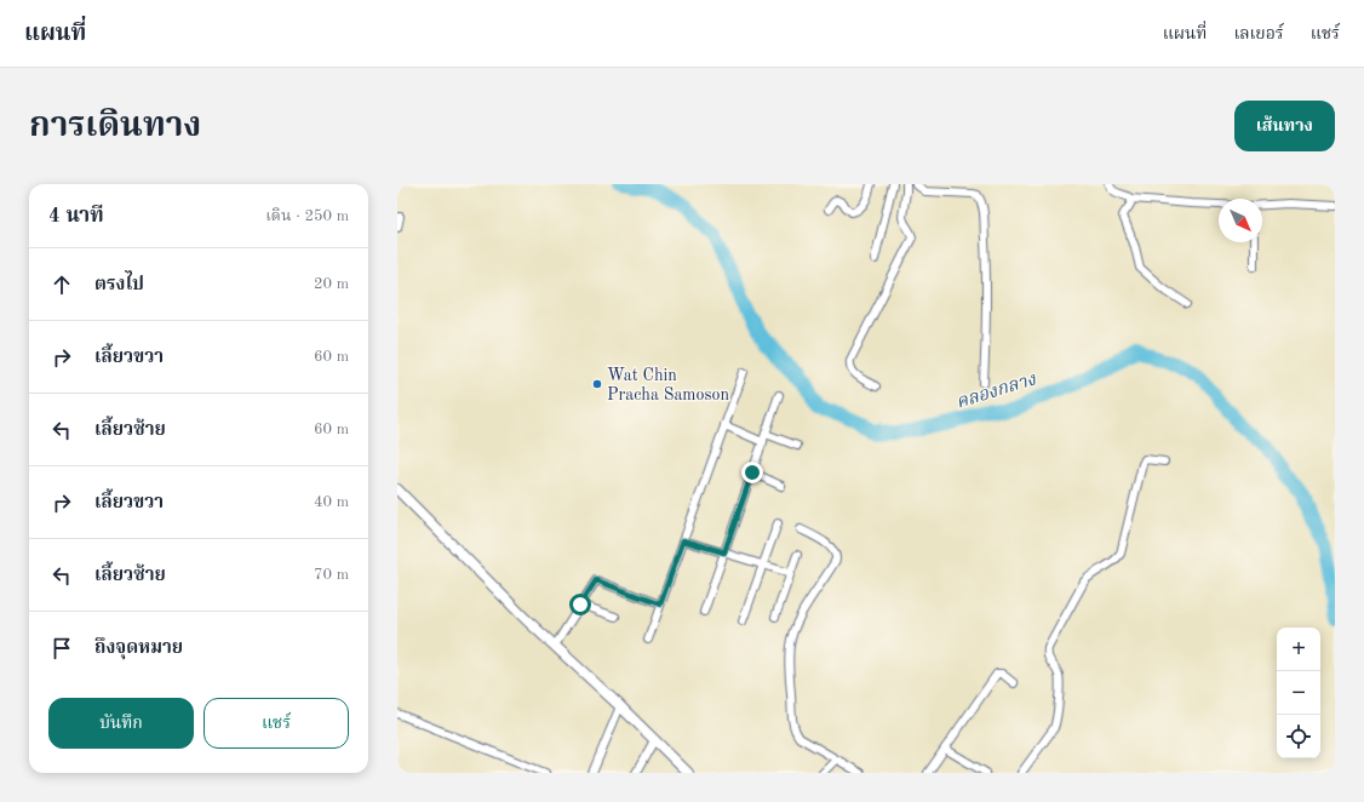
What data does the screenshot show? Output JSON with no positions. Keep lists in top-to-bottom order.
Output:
{
  "water": ["คลองกลาง"],
  "places": ["Wat Chin Pracha Samoson"],
  "north": "bottom right",
  "page": {
    "header": "แผนที่",
    "nav": ["แผนที่", "เลเยอร์", "แชร์"],
    "title": "การเดินทาง",
    "buttons": [
      "เส้นทาง",
      ["บันทึก", "แชร์"]
    ],
    "heading": ["4 นาที", "เดิน · 250 m"],
    "list": [
      ["ตรงไป", "20 m"],
      ["เลี้ยวขวา", "60 m"],
      ["เลี้ยวซ้าย", "60 m"],
      ["เลี้ยวขวา", "40 m"],
      ["เลี้ยวซ้าย", "70 m"],
      "ถึงจุดหมาย"
    ],
    "map_buttons": ["+", "−"]
  }
}
